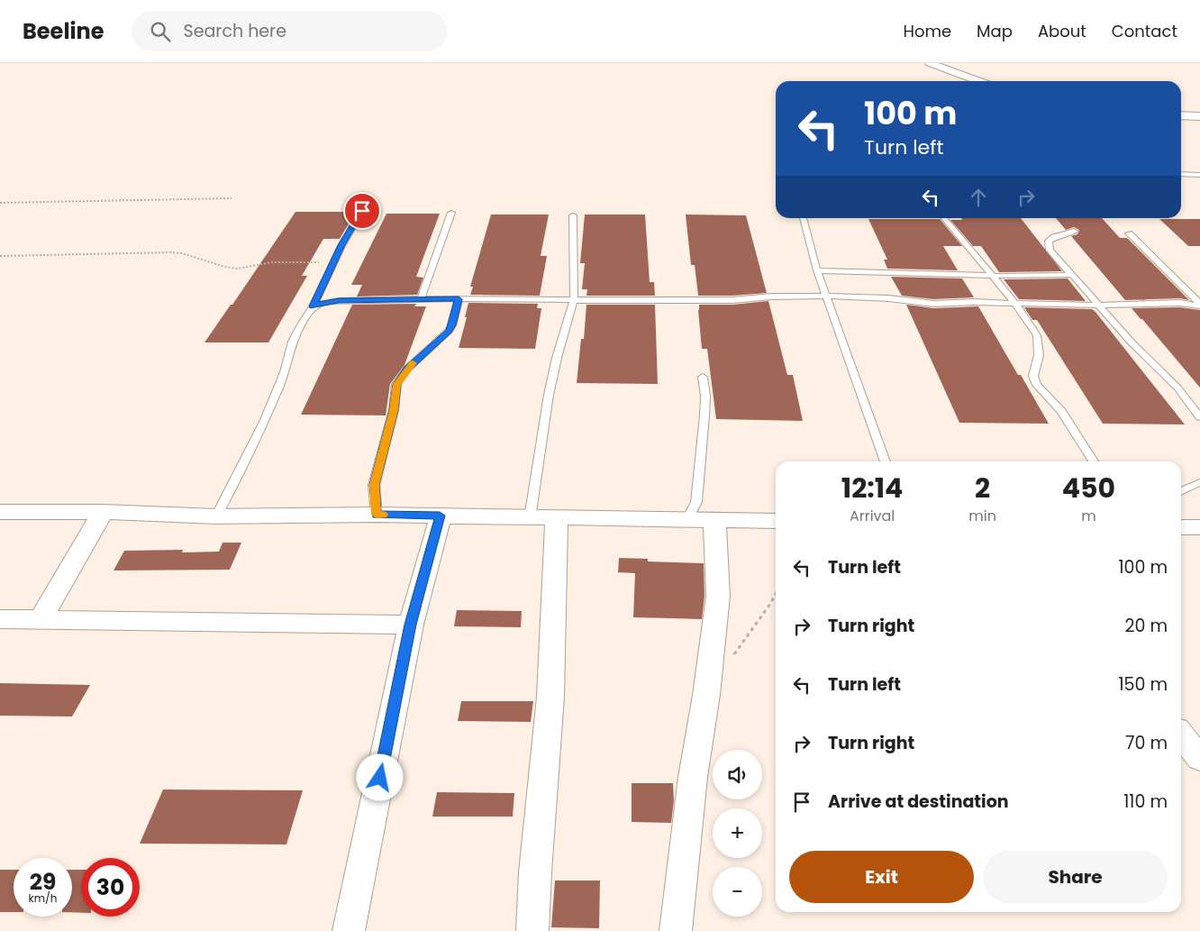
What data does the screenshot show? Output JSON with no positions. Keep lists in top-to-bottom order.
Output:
{
  "page": {
    "header": "Beeline",
    "search": "Search here",
    "nav": [
      "Home",
      "Map",
      "About",
      "Contact"
    ],
    "turn": ["100 m", "Turn left"],
    "eta": [
      "12:14",
      "Arrival",
      "2",
      "min",
      "450",
      "m"
    ],
    "list": [
      {
        "name": "Turn left",
        "value": "100 m"
      },
      {
        "name": "Turn right",
        "value": "20 m"
      },
      {
        "name": "Turn left",
        "value": "150 m"
      },
      {
        "name": "Turn right",
        "value": "70 m"
      },
      {
        "name": "Arrive at destination",
        "value": "110 m"
      }
    ],
    "map_buttons": ["+", "−"],
    "buttons": ["Exit", "Share"],
    "speed": "29 km/h",
    "limit": "30"
  }
}
